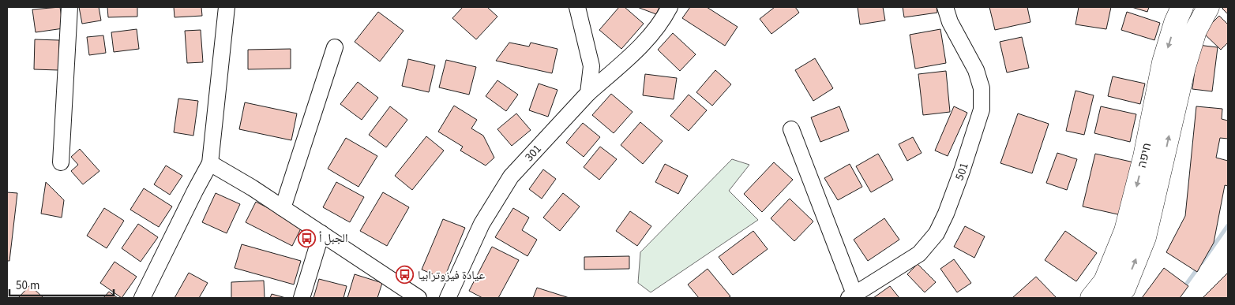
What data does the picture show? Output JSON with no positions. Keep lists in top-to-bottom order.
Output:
{
  "streets": {
    "highway": ["חיפה"],
    "street": ["301", "501"]
  },
  "places": {
    "bus stop": ["الجبل أ", "عيادة فيزوترابيا"]
  },
  "scale_bar": "50 m"
}
